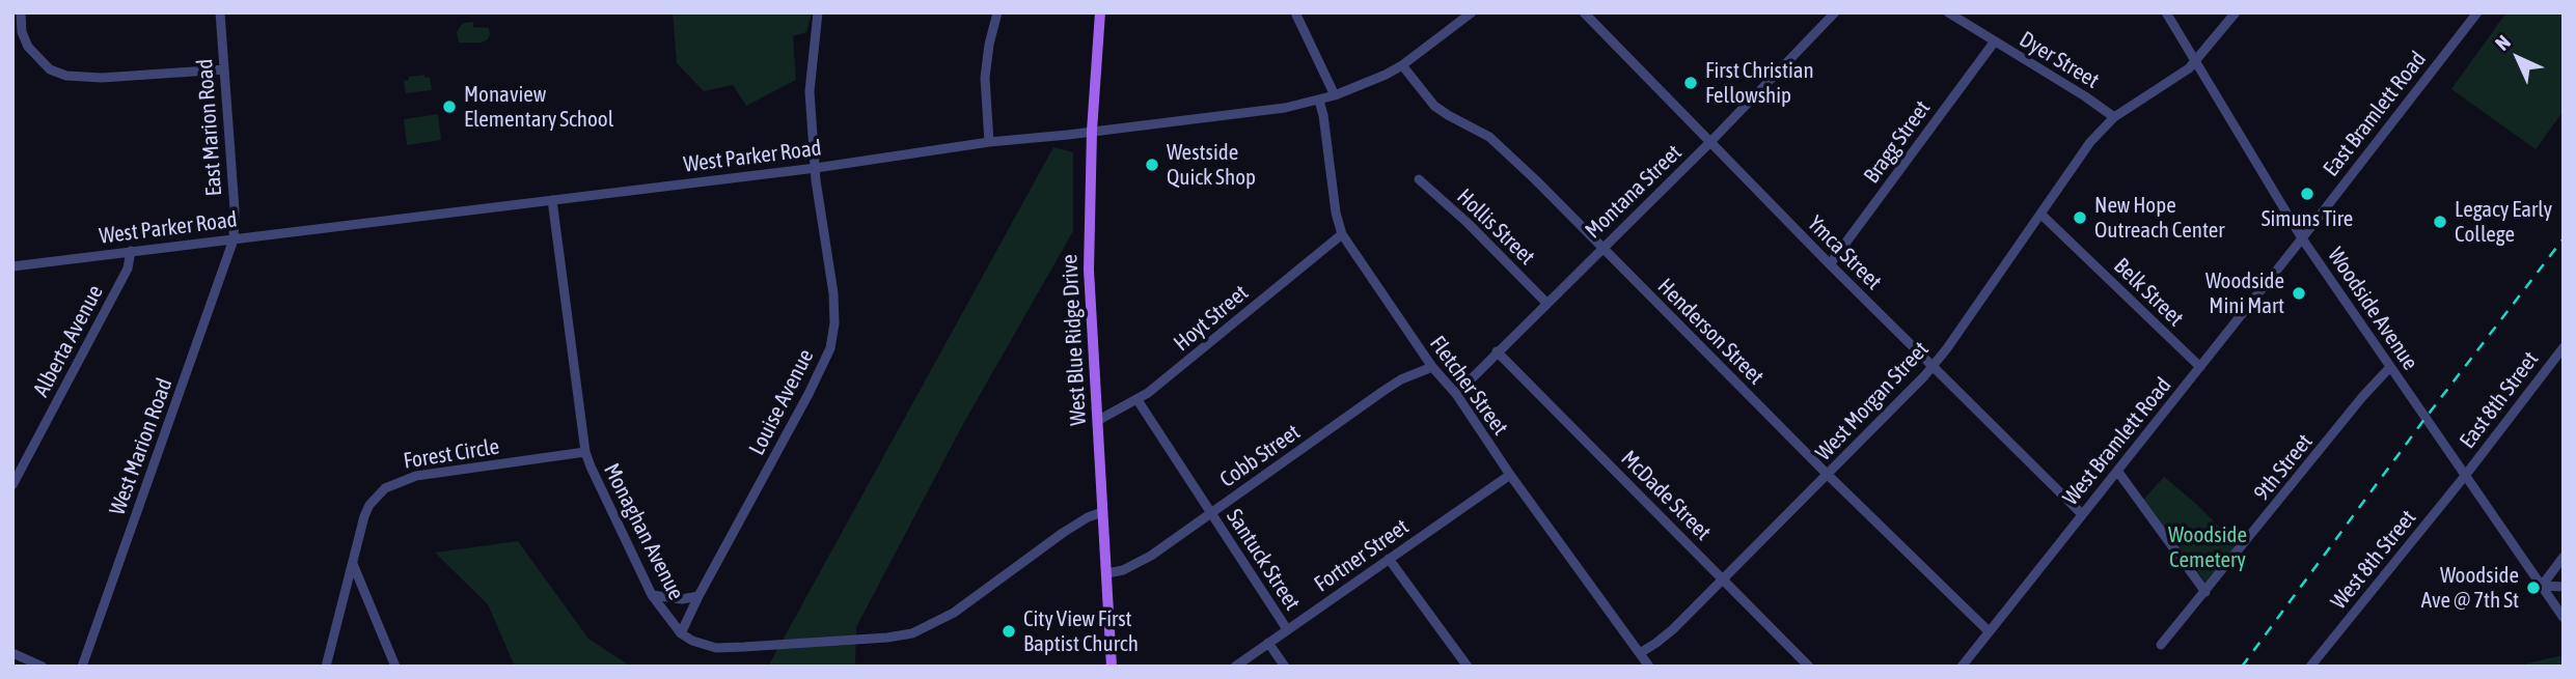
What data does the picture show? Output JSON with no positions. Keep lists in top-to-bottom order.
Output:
{
  "streets": {
    "main road": ["West Blue Ridge Drive"],
    "street": [
      "Dyer Street",
      "East Bramlett Road",
      "East Marion Road",
      "Bragg Street",
      "West Parker Road",
      "Montana Street",
      "Hollis Street",
      "Ymca Street",
      "Belk Street",
      "Woodside Avenue",
      "Hoyt Street",
      "Henderson Street",
      "Alberta Avenue",
      "Fletcher Street",
      "East 8th Street",
      "West Morgan Street",
      "Louise Avenue",
      "West Bramlett Road",
      "West Marion Road",
      "Forest Circle",
      "Cobb Street",
      "9th Street",
      "McDade Street",
      "Monaghan Avenue",
      "Fortner Street",
      "Santuck Street",
      "West 8th Street"
    ]
  },
  "crossings": [
    ["Dyer Street", "Bragg Street"],
    ["Dyer Street", "West Morgan Street"],
    ["East Bramlett Road", "Woodside Avenue"],
    ["East Bramlett Road", "West Bramlett Road"],
    ["East Marion Road", "West Parker Road"],
    ["East Marion Road", "West Marion Road"],
    ["Bragg Street", "Ymca Street"],
    ["West Parker Road", "Henderson Street"],
    ["West Parker Road", "West Blue Ridge Drive"],
    ["West Parker Road", "Alberta Avenue"],
    ["West Parker Road", "Fletcher Street"],
    ["West Parker Road", "Louise Avenue"],
    ["West Parker Road", "West Marion Road"],
    ["West Parker Road", "Monaghan Avenue"],
    ["Montana Street", "Hollis Street"],
    ["Montana Street", "Ymca Street"],
    ["Montana Street", "Henderson Street"],
    ["Montana Street", "Fletcher Street"],
    ["Montana Street", "McDade Street"],
    ["Ymca Street", "West Morgan Street"],
    ["Ymca Street", "West Bramlett Road"],
    ["Belk Street", "West Morgan Street"],
    ["Belk Street", "West Bramlett Road"],
    ["Woodside Avenue", "East 8th Street"],
    ["Woodside Avenue", "West Morgan Street"],
    ["Woodside Avenue", "West Bramlett Road"],
    ["Woodside Avenue", "9th Street"],
    ["Woodside Avenue", "West 8th Street"],
    ["Hoyt Street", "West Blue Ridge Drive"],
    ["Hoyt Street", "Fletcher Street"],
    ["Hoyt Street", "Santuck Street"],
    ["Henderson Street", "West Morgan Street"],
    ["Henderson Street", "West Bramlett Road"],
    ["West Blue Ridge Drive", "Cobb Street"],
    ["West Blue Ridge Drive", "Monaghan Avenue"],
    ["Fletcher Street", "West Morgan Street"],
    ["Fletcher Street", "Cobb Street"],
    ["Fletcher Street", "Fortner Street"],
    ["East 8th Street", "West 8th Street"],
    ["West Morgan Street", "McDade Street"],
    ["Louise Avenue", "Monaghan Avenue"],
    ["Forest Circle", "Monaghan Avenue"],
    ["Cobb Street", "Santuck Street"],
    ["Fortner Street", "Santuck Street"]
  ],
  "parks": ["Woodside Cemetery"],
  "places": [
    "First Christian Fellowship",
    "Monaview Elementary School",
    "Westside Quick Shop",
    "Simuns Tire",
    "New Hope Outreach Center",
    "Legacy Early College",
    "Woodside Mini Mart",
    "Woodside Ave @ 7th St",
    "City View First Baptist Church"
  ],
  "north": "top left"
}
